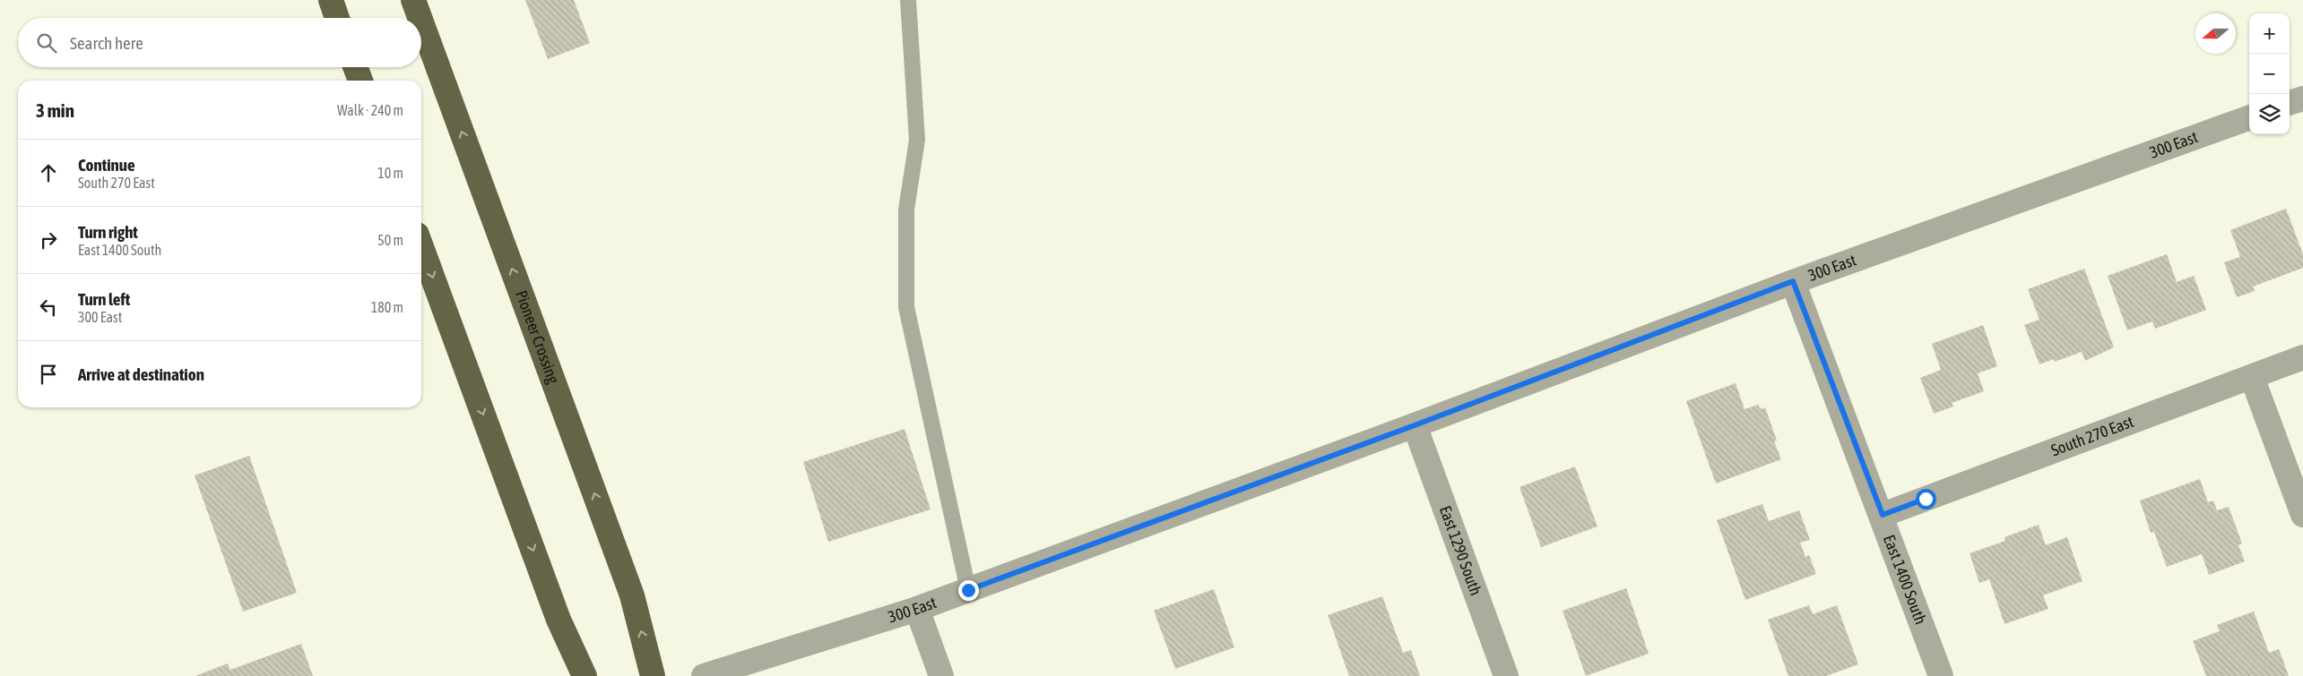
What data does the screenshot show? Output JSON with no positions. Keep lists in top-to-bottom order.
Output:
{
  "streets": {
    "highway": ["Pioneer Crossing"],
    "street": [
      "300 East",
      "South 270 East",
      "East 1290 South",
      "East 1400 South"
    ]
  },
  "crossings": [
    ["300 East", "East 1290 South"],
    ["300 East", "East 1400 South"],
    ["South 270 East", "East 1400 South"]
  ],
  "north": "left",
  "page": {
    "map_buttons": ["+", "−"],
    "search": "Search here",
    "heading": ["3 min", "Walk · 240 m"],
    "list": [
      ["Continue", "South 270 East", "10 m"],
      ["Turn right", "East 1400 South", "50 m"],
      ["Turn left", "300 East", "180 m"],
      "Arrive at destination"
    ]
  }
}
